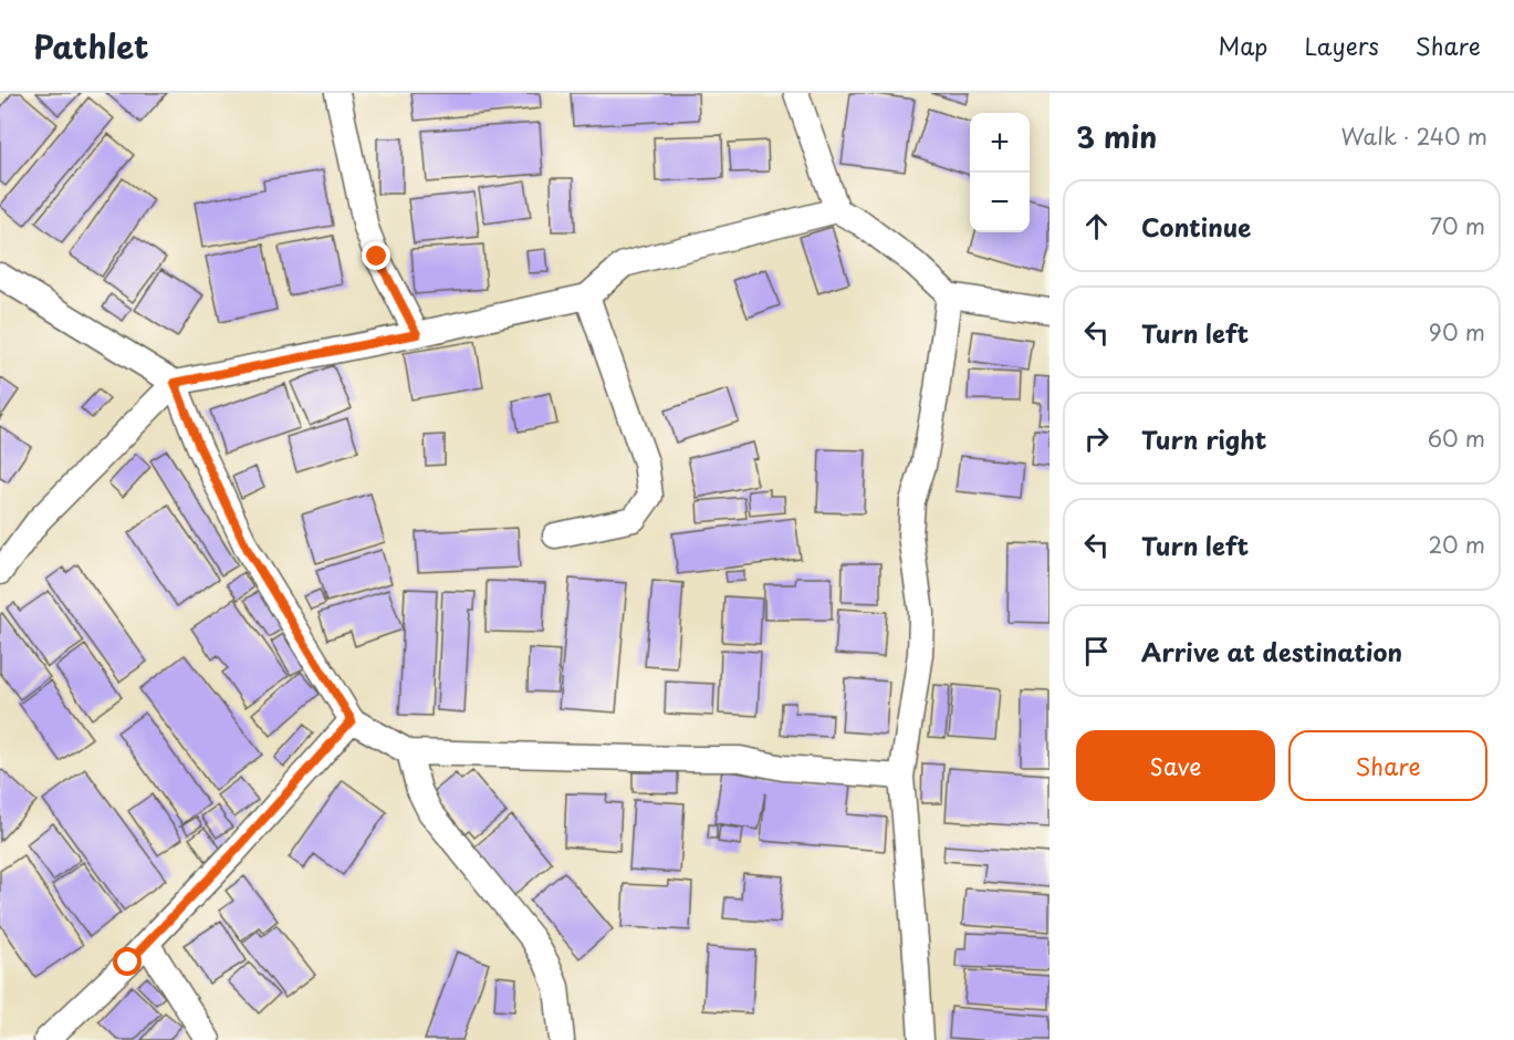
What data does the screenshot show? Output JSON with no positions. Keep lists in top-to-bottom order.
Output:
{
  "page": {
    "header": "Pathlet",
    "nav": ["Map", "Layers", "Share"],
    "heading": ["3 min", "Walk · 240 m"],
    "map_buttons": ["+", "−"],
    "list": [
      ["Continue", "70 m"],
      ["Turn left", "90 m"],
      ["Turn right", "60 m"],
      ["Turn left", "20 m"],
      "Arrive at destination"
    ],
    "buttons": ["Save", "Share"]
  }
}
